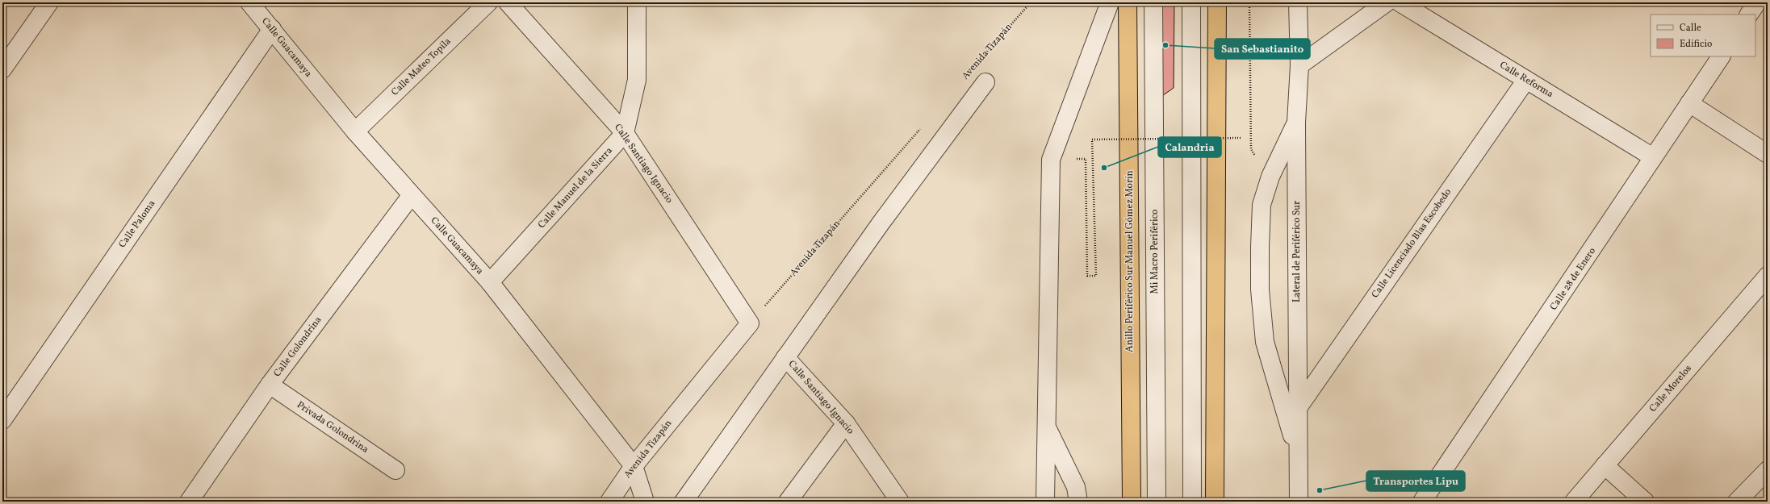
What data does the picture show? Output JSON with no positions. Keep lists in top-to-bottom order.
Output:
{
  "streets": {
    "highway": ["Anillo Periférico Sur Manuel Gómez Morín"],
    "street": [
      "Calle Guacamaya",
      "Avenida Tizapán",
      "Calle Mateo Topila",
      "Calle Reforma",
      "Calle Santiago Ignacio",
      "Calle Manuel de la Sierra",
      "Calle Paloma",
      "Calle Licenciado Blas Escobedo",
      "Mi Macro Periférico",
      "Lateral de Periférico Sur",
      "Calle 28 de Enero",
      "Calle Golondrina",
      "Calle Morelos",
      "Privada Golondrina"
    ]
  },
  "crossings": [
    ["Calle Guacamaya", "Avenida Tizapán"],
    ["Calle Guacamaya", "Calle Mateo Topila"],
    ["Calle Guacamaya", "Calle Manuel de la Sierra"],
    ["Calle Guacamaya", "Calle Paloma"],
    ["Calle Guacamaya", "Calle Golondrina"],
    ["Avenida Tizapán", "Calle Santiago Ignacio"],
    ["Calle Reforma", "Calle Licenciado Blas Escobedo"],
    ["Calle Reforma", "Calle 28 de Enero"],
    ["Calle Santiago Ignacio", "Calle Manuel de la Sierra"],
    ["Calle Licenciado Blas Escobedo", "Lateral de Periférico Sur"],
    ["Calle Golondrina", "Privada Golondrina"]
  ],
  "places": ["San Sebastianito", "Calandria", "Transportes Lipu"],
  "legend": ["Calle", "Edificio"]
}
